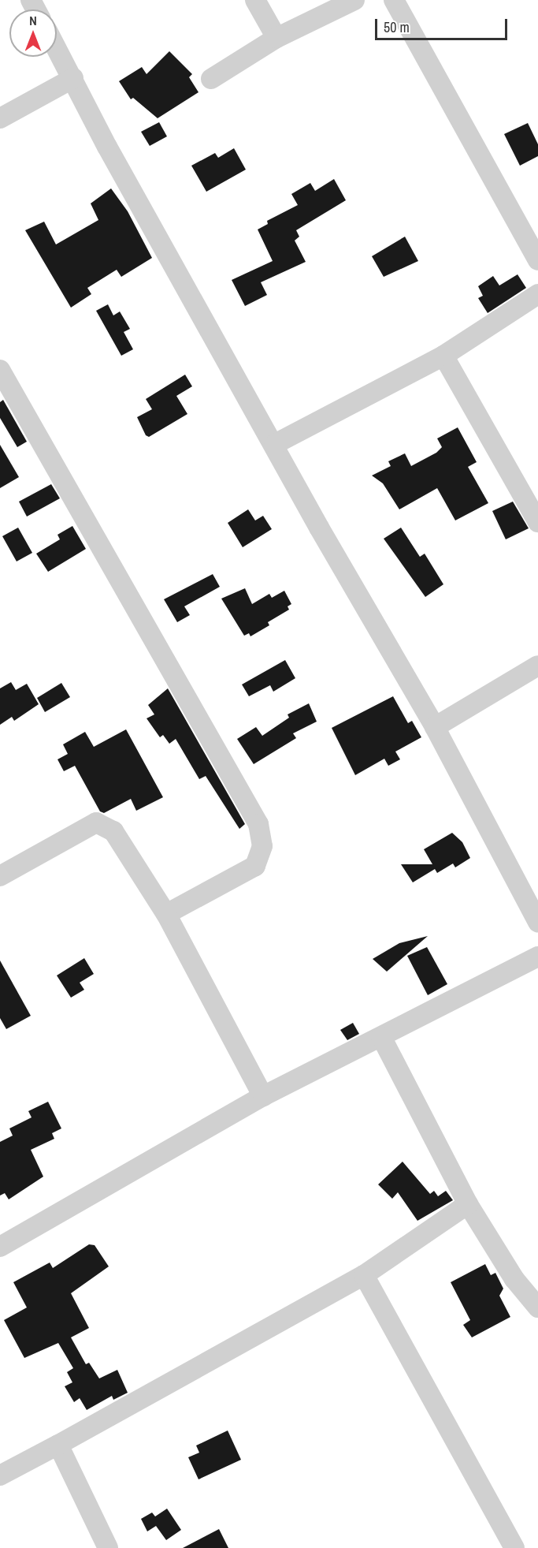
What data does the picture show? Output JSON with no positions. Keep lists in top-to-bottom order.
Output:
{
  "scale_bar": "50 m",
  "north": "top"
}
